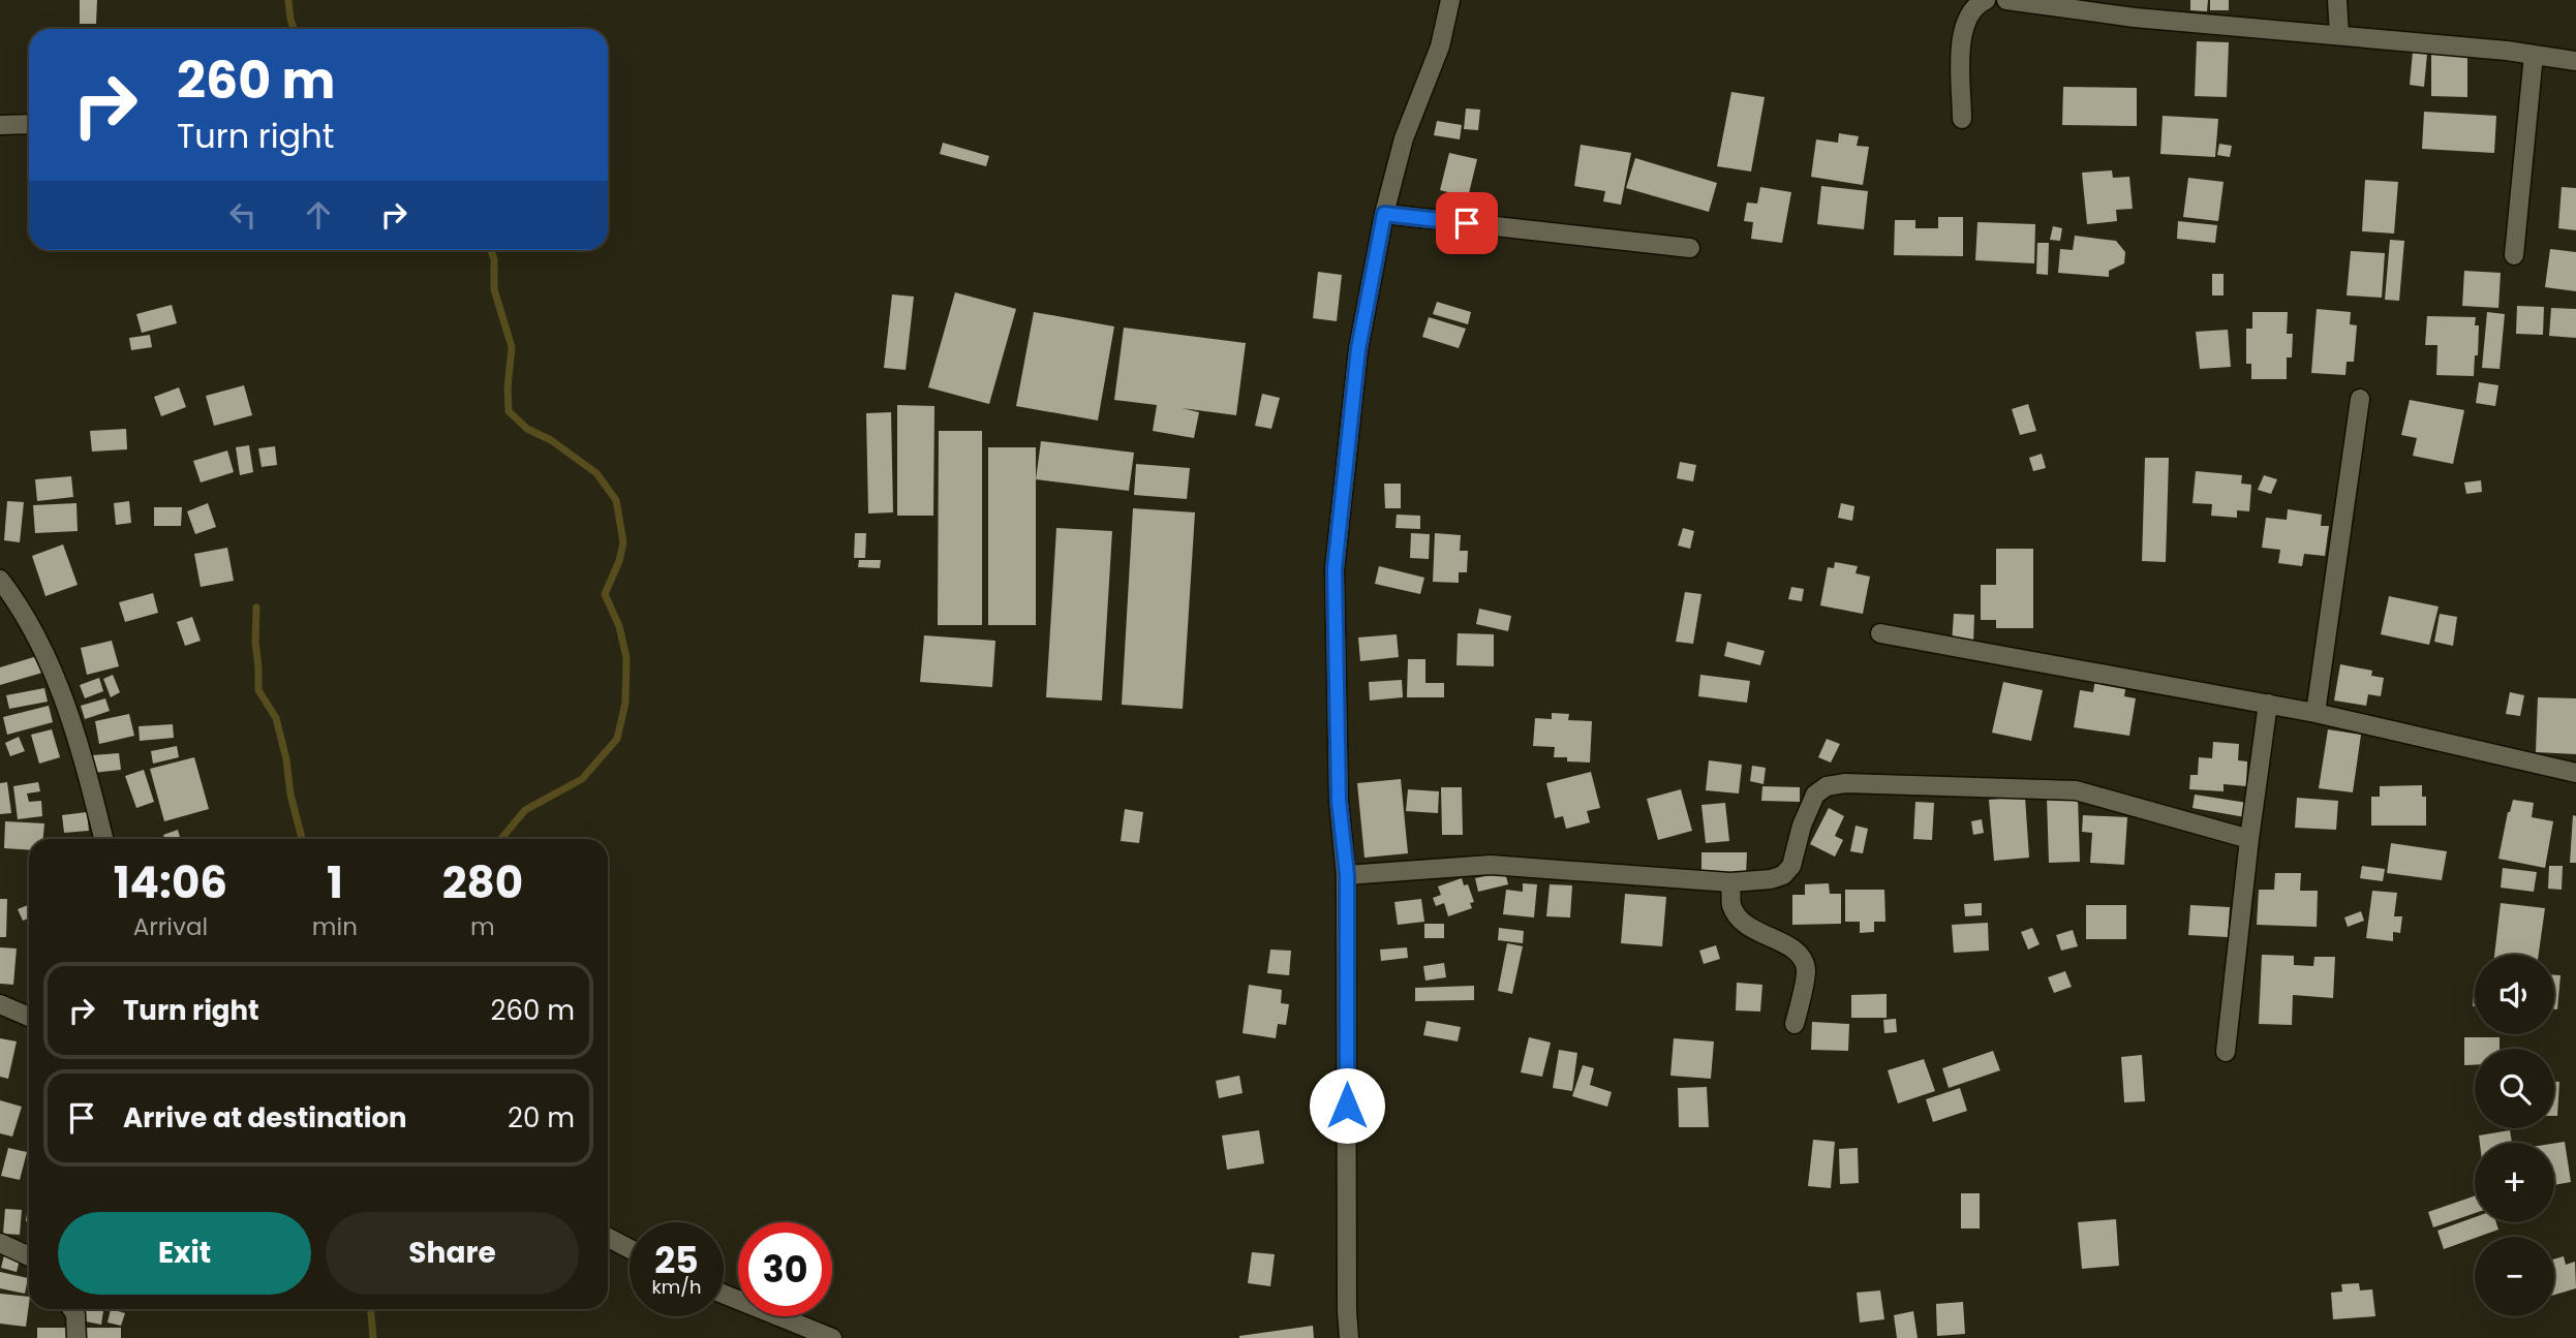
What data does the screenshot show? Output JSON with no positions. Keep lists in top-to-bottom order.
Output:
{
  "page": {
    "turn": ["260 m", "Turn right"],
    "eta": [
      "14:06",
      "Arrival",
      "1",
      "min",
      "280",
      "m"
    ],
    "map_buttons": ["+", "−"],
    "list": [
      {
        "name": "Turn right",
        "value": "260 m"
      },
      {
        "name": "Arrive at destination",
        "value": "20 m"
      }
    ],
    "buttons": ["Exit", "Share"],
    "speed": "25 km/h",
    "limit": "30"
  }
}
